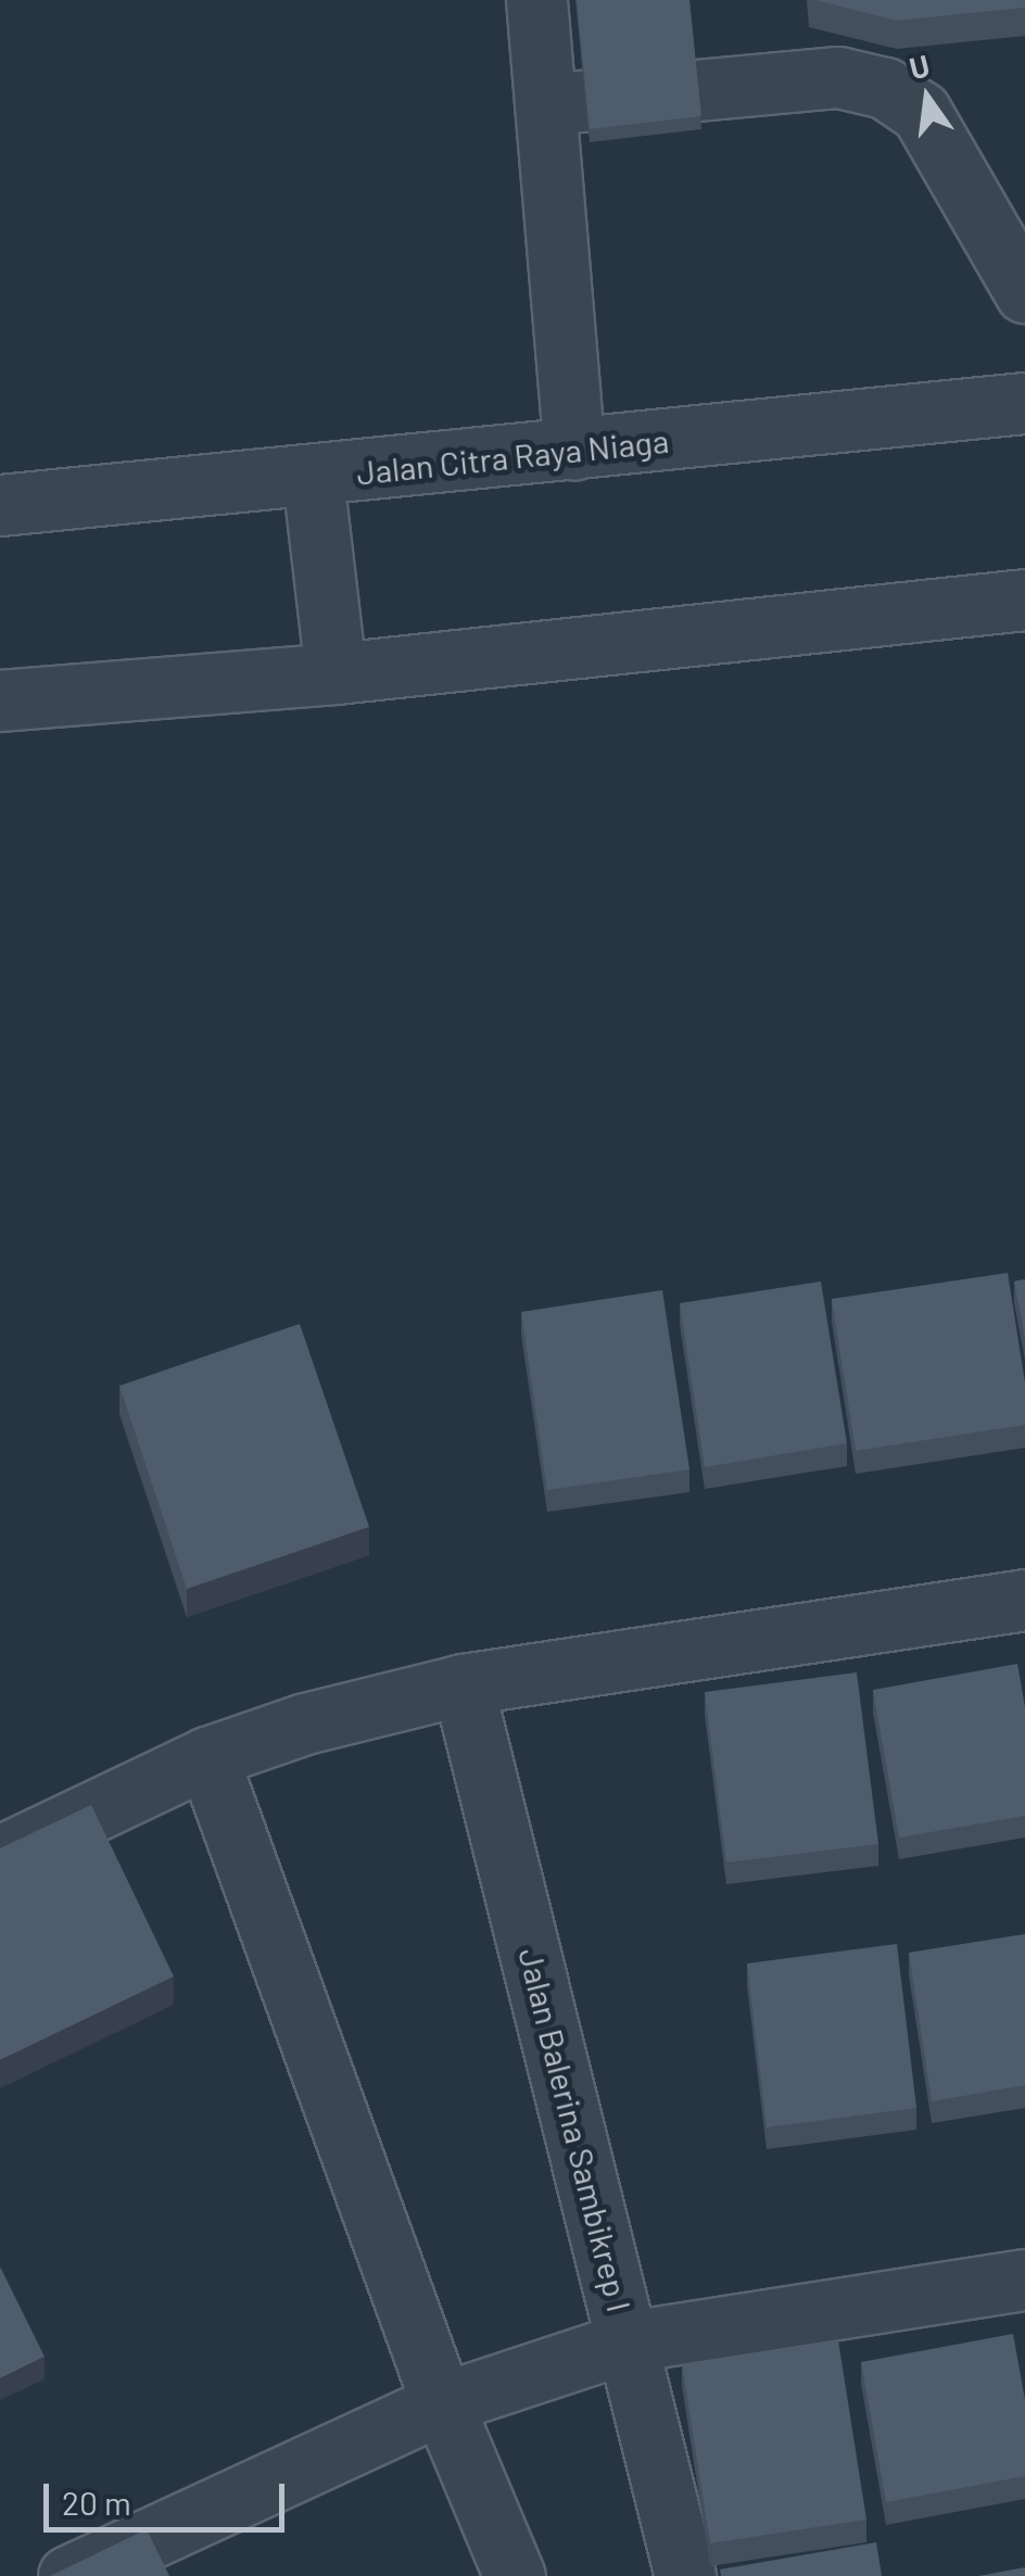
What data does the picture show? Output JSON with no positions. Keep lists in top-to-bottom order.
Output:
{
  "streets": {
    "street": ["Jalan Citra Raya Niaga", "Jalan Balerina Sambikrep I"]
  },
  "scale_bar": "20 m",
  "north": "top"
}
